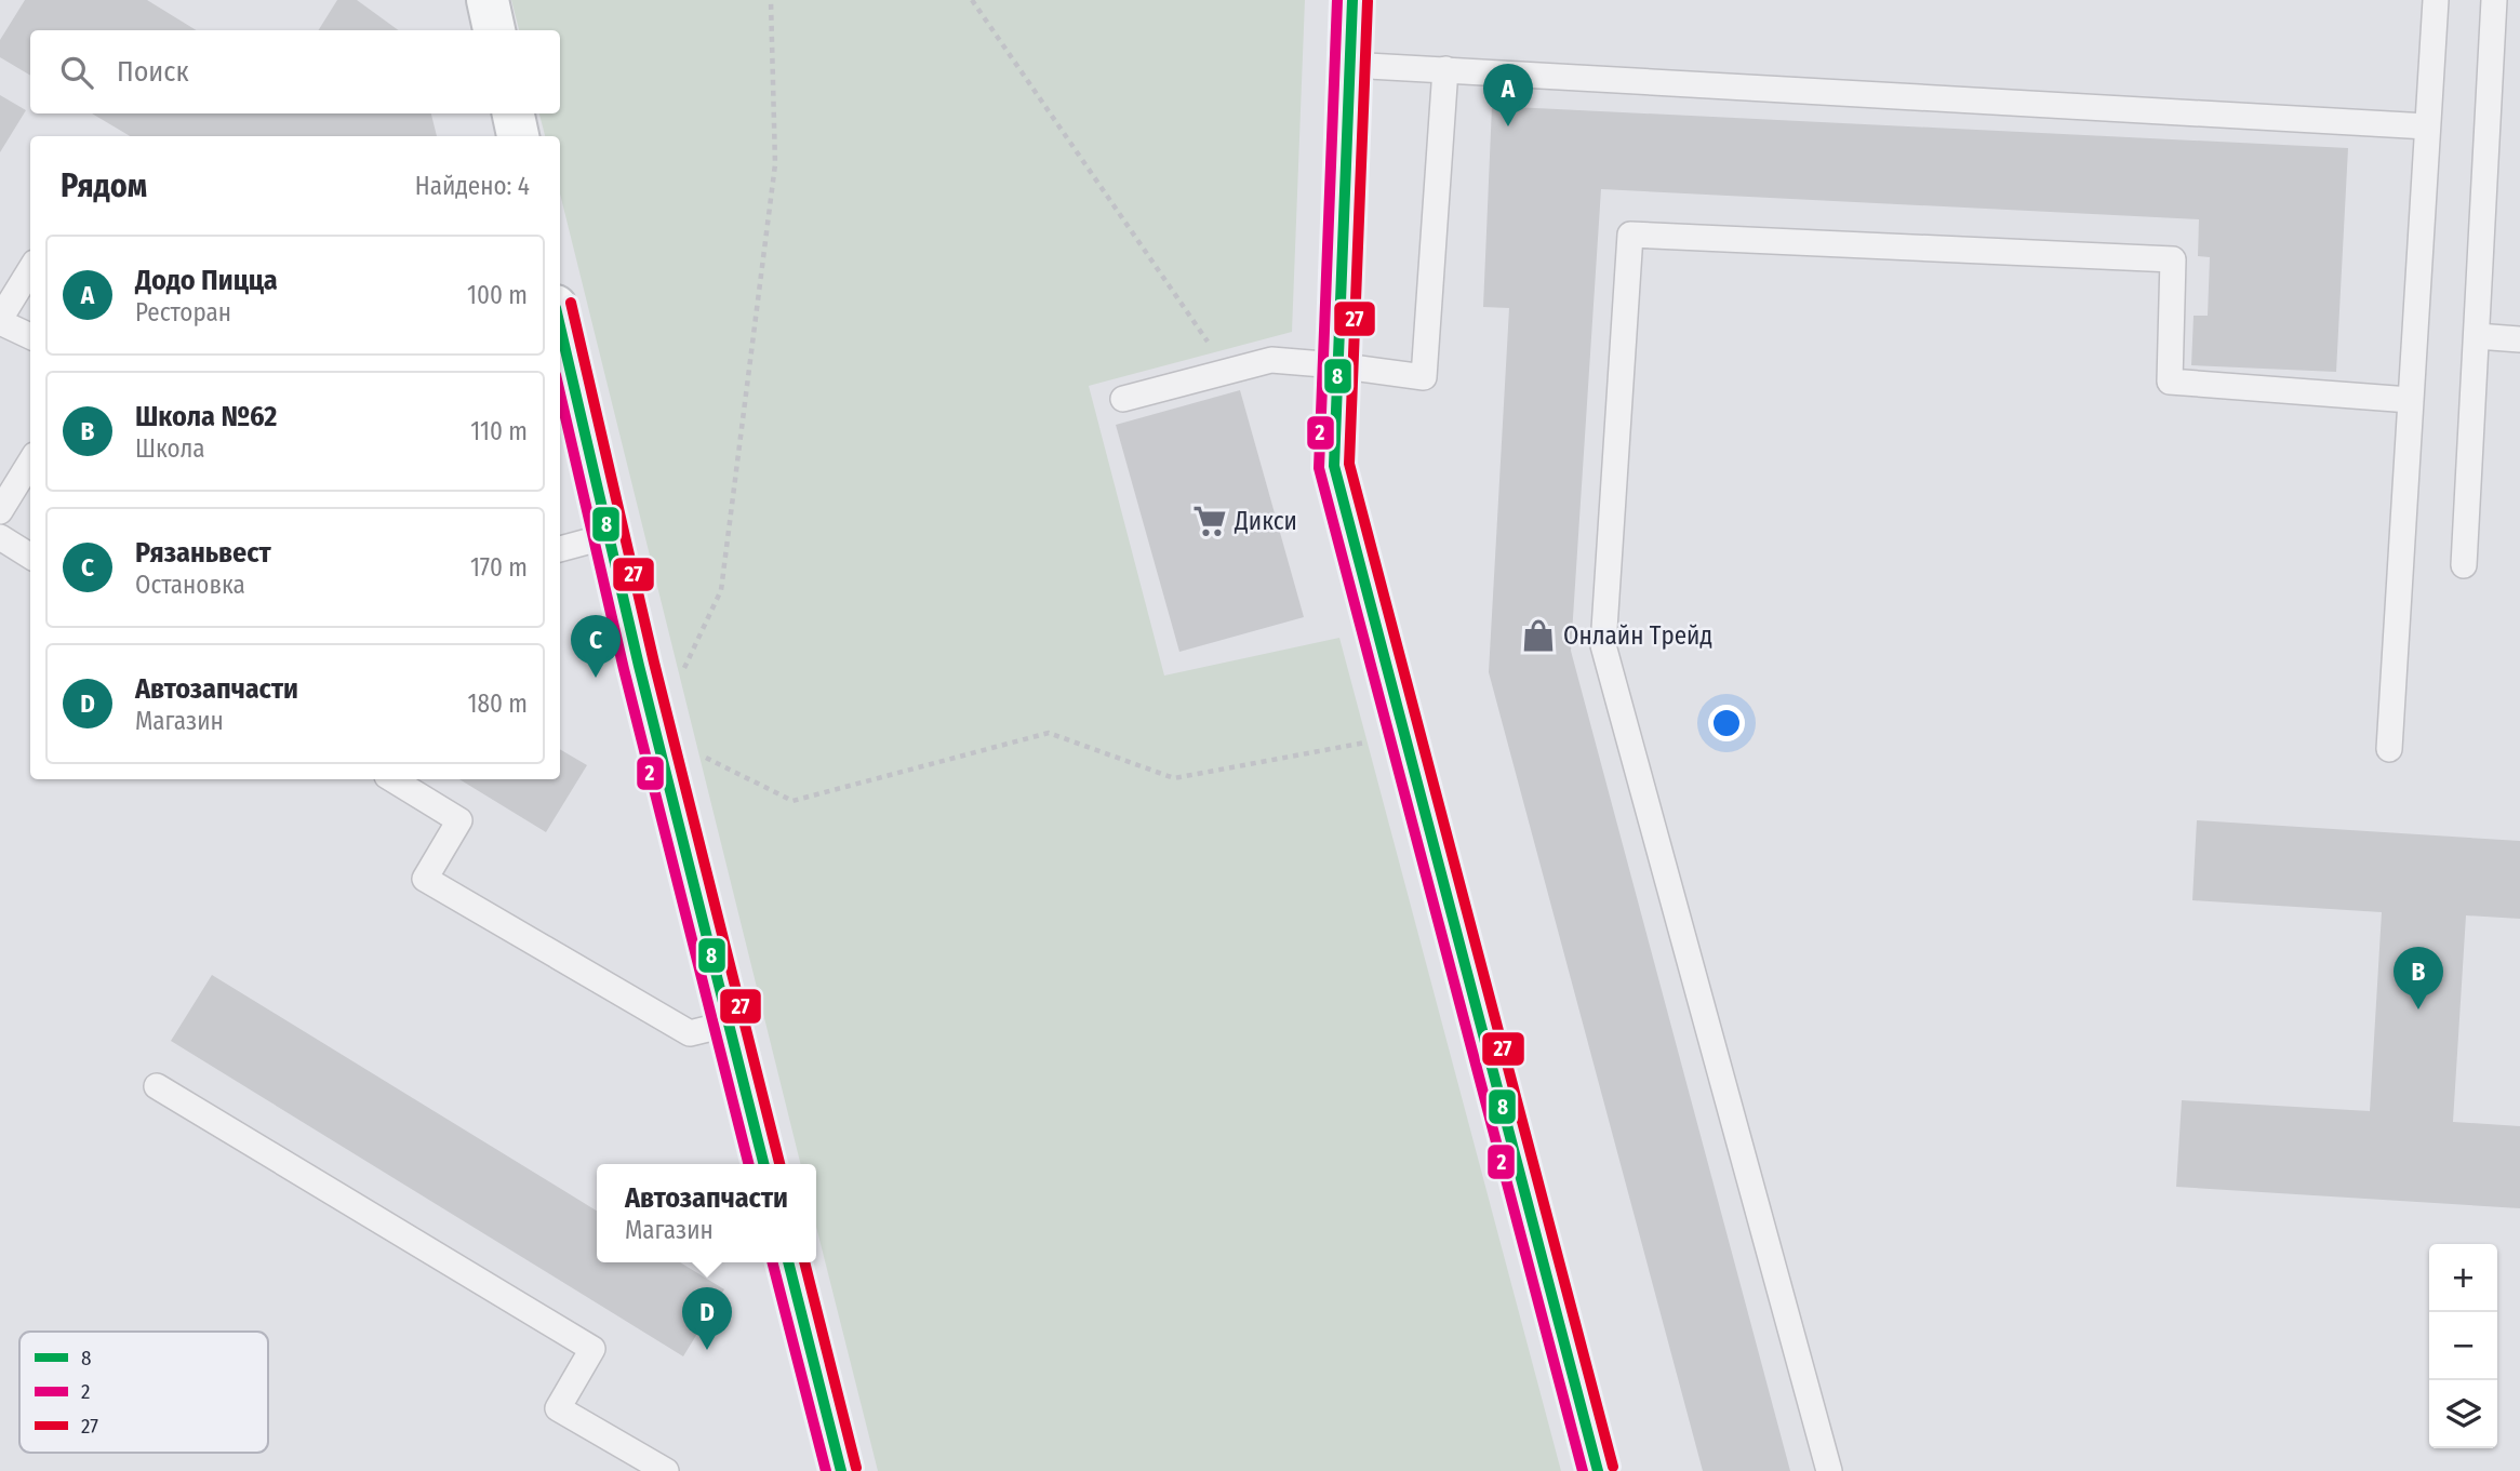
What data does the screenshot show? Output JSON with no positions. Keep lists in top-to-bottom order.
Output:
{
  "places": {
    "supermarket": ["Дикси"],
    "shop": ["Онлайн Трейд"]
  },
  "lines": ["transit line 8", "transit line 2", "transit line 27"],
  "legend": ["8", "2", "27"],
  "page": {
    "search": "Поиск",
    "pins": [
      "A",
      "C",
      "B",
      "D"
    ],
    "heading": ["Рядом", "Найдено: 4"],
    "list": [
      {
        "mark": "A",
        "name": "Додо Пицца",
        "note": "Ресторан",
        "value": "100 m"
      },
      {
        "mark": "B",
        "name": "Школа №62",
        "note": "Школа",
        "value": "110 m"
      },
      {
        "mark": "C",
        "name": "Рязаньвест",
        "note": "Остановка",
        "value": "170 m"
      },
      {
        "mark": "D",
        "name": "Автозапчасти",
        "note": "Магазин",
        "value": "180 m"
      }
    ],
    "popup": ["Автозапчасти", "Магазин"],
    "map_buttons": ["+", "−"]
  }
}
